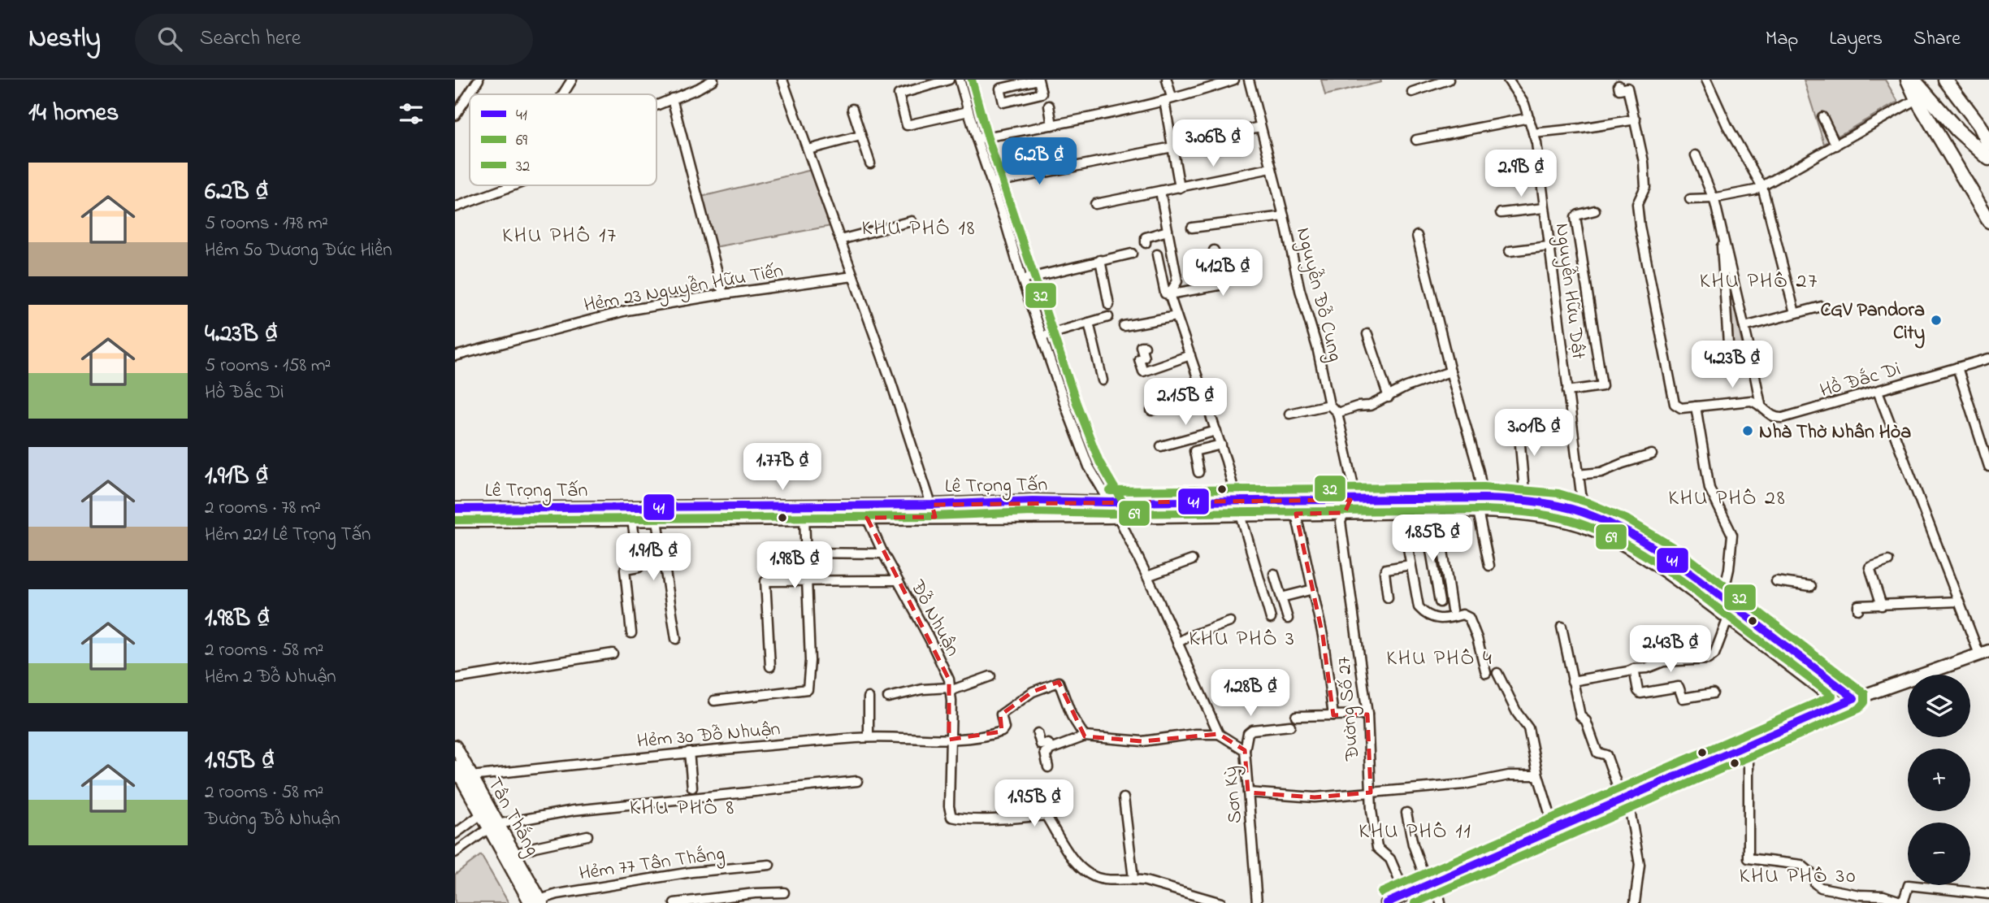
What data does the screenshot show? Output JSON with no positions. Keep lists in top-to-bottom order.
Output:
{
  "streets": {
    "main road": ["Lê Trọng Tấn", "Tân Thắng"],
    "street": [
      "Hẻm 23 Nguyễn Hữu Tiến",
      "Nguyễn Hữu Dật",
      "Nguyễn Đỗ Cung",
      "Hồ Đắc Di",
      "Đỗ Nhuận",
      "Đường Số 27",
      "Hẻm 30 Đỗ Nhuận",
      "Sơn Kỳ",
      "Hẻm 77 Tân Thắng"
    ]
  },
  "crossings": [
    ["Nguyễn Hữu Dật", "Lê Trọng Tấn"],
    ["Lê Trọng Tấn", "Đỗ Nhuận"],
    ["Lê Trọng Tấn", "Đường Số 27"],
    ["Đỗ Nhuận", "Hẻm 30 Đỗ Nhuận"],
    ["Hẻm 30 Đỗ Nhuận", "Tân Thắng"],
    ["Tân Thắng", "Hẻm 77 Tân Thắng"]
  ],
  "districts": [
    "KHU PHỐ 18",
    "KHU PHỐ 17",
    "KHU PHỐ 27",
    "KHU PHỐ 28",
    "KHU PHỐ 3",
    "KHU PHỐ 4",
    "KHU PHỐ 8",
    "KHU PHỐ 11",
    "KHU PHỐ 30"
  ],
  "places": ["CGV Pandora City", "Nhà Thờ Nhân Hòa"],
  "lines": ["transit line 32", "transit line 41", "transit line 69"],
  "legend": ["41", "69", "32"],
  "page": {
    "header": "Nestly",
    "search": "Search here",
    "nav": ["Map", "Layers", "Share"],
    "heading": "14 homes",
    "price": [
      "3.06B ₫",
      "6.2B ₫",
      "2.9B ₫",
      "4.12B ₫",
      "4.23B ₫",
      "2.15B ₫",
      "3.01B ₫",
      "1.77B ₫",
      "1.85B ₫",
      "1.91B ₫",
      "1.98B ₫",
      "2.43B ₫",
      "1.28B ₫",
      "1.95B ₫"
    ],
    "list": [
      {
        "name": "6.2B ₫",
        "note": "5 rooms · 178 m² · Hẻm 50 Dương Đức Hiền"
      },
      {
        "name": "4.23B ₫",
        "note": "5 rooms · 158 m² · Hồ Đắc Di"
      },
      {
        "name": "1.91B ₫",
        "note": "2 rooms · 78 m² · Hẻm 221 Lê Trọng Tấn"
      },
      {
        "name": "1.98B ₫",
        "note": "2 rooms · 58 m² · Hẻm 2 Đỗ Nhuận"
      },
      {
        "name": "1.95B ₫",
        "note": "2 rooms · 58 m² · Đường Đỗ Nhuận"
      }
    ],
    "map_buttons": ["+", "−"]
  }
}
